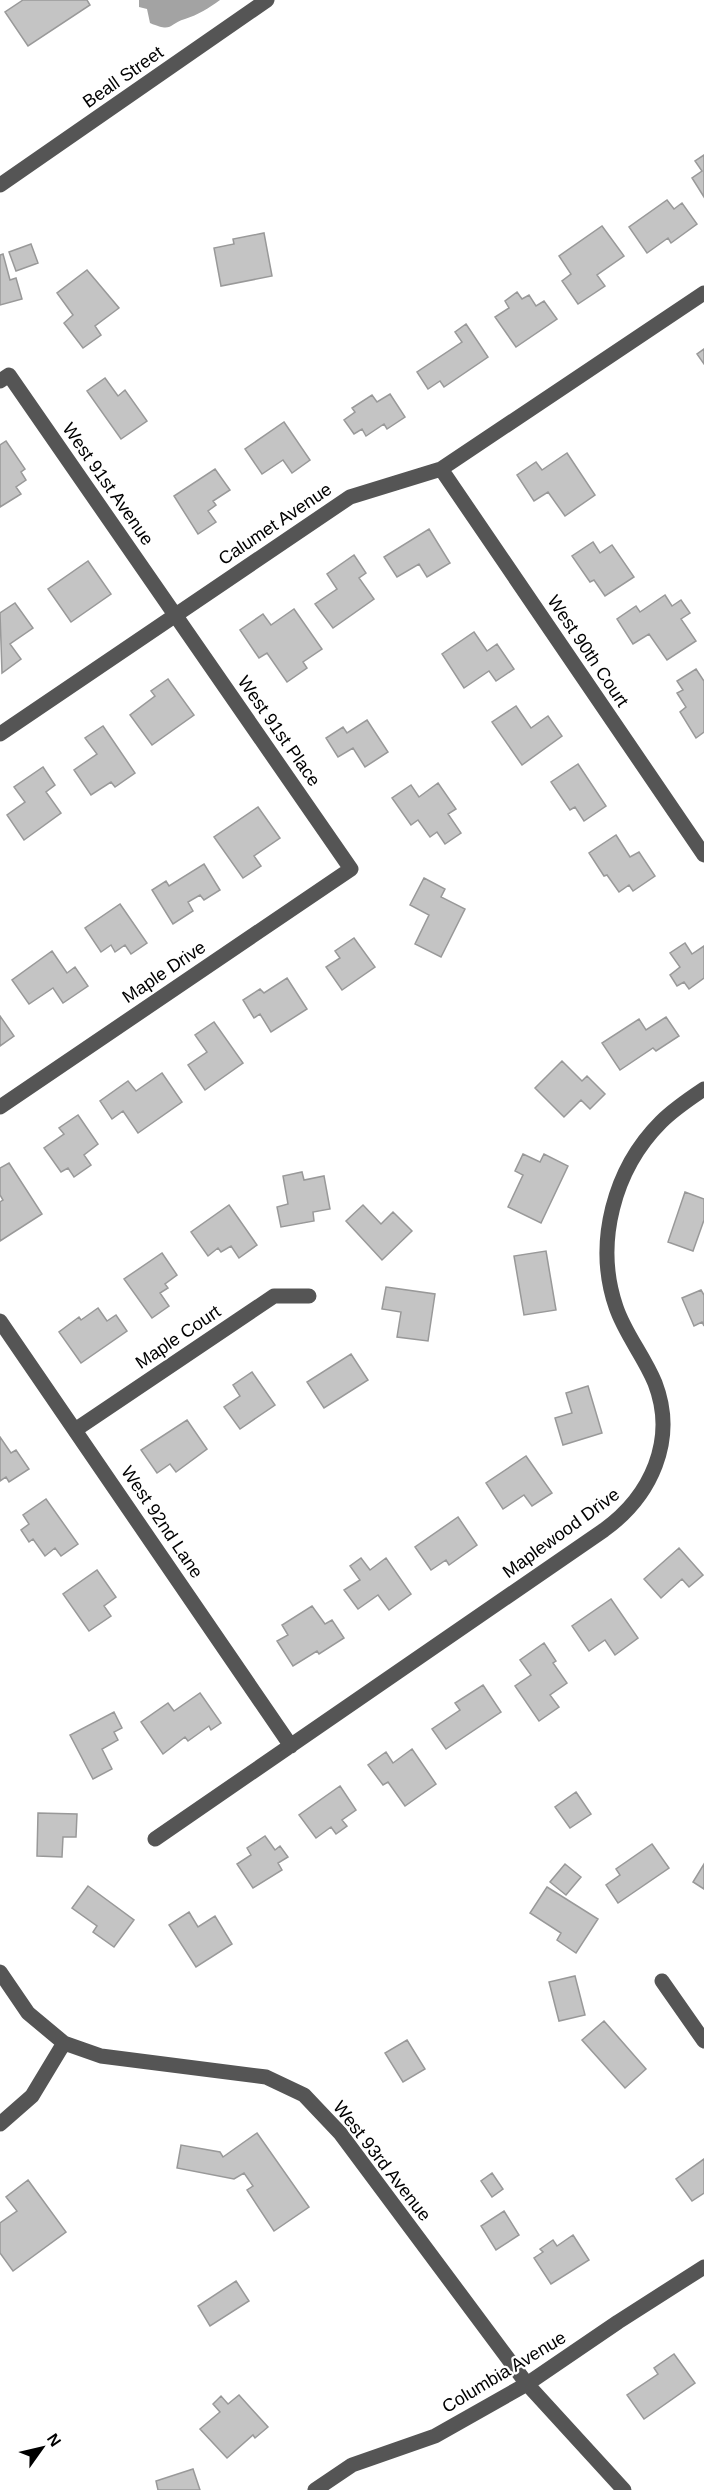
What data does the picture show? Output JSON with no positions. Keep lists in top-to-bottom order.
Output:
{
  "streets": {
    "street": [
      "Beall Street",
      "West 91st Avenue",
      "Calumet Avenue",
      "West 90th Court",
      "West 91st Place",
      "Maple Drive",
      "Maple Court",
      "West 92nd Lane",
      "Maplewood Drive",
      "West 93rd Avenue",
      "Columbia Avenue"
    ]
  },
  "crossings": [
    ["West 91st Avenue", "Calumet Avenue"],
    ["West 91st Avenue", "West 91st Place"],
    ["Calumet Avenue", "West 90th Court"],
    ["Calumet Avenue", "West 91st Place"],
    ["West 91st Place", "Maple Drive"],
    ["Maple Court", "West 92nd Lane"],
    ["West 92nd Lane", "Maplewood Drive"],
    ["West 93rd Avenue", "Columbia Avenue"]
  ],
  "north": "top right"
}
